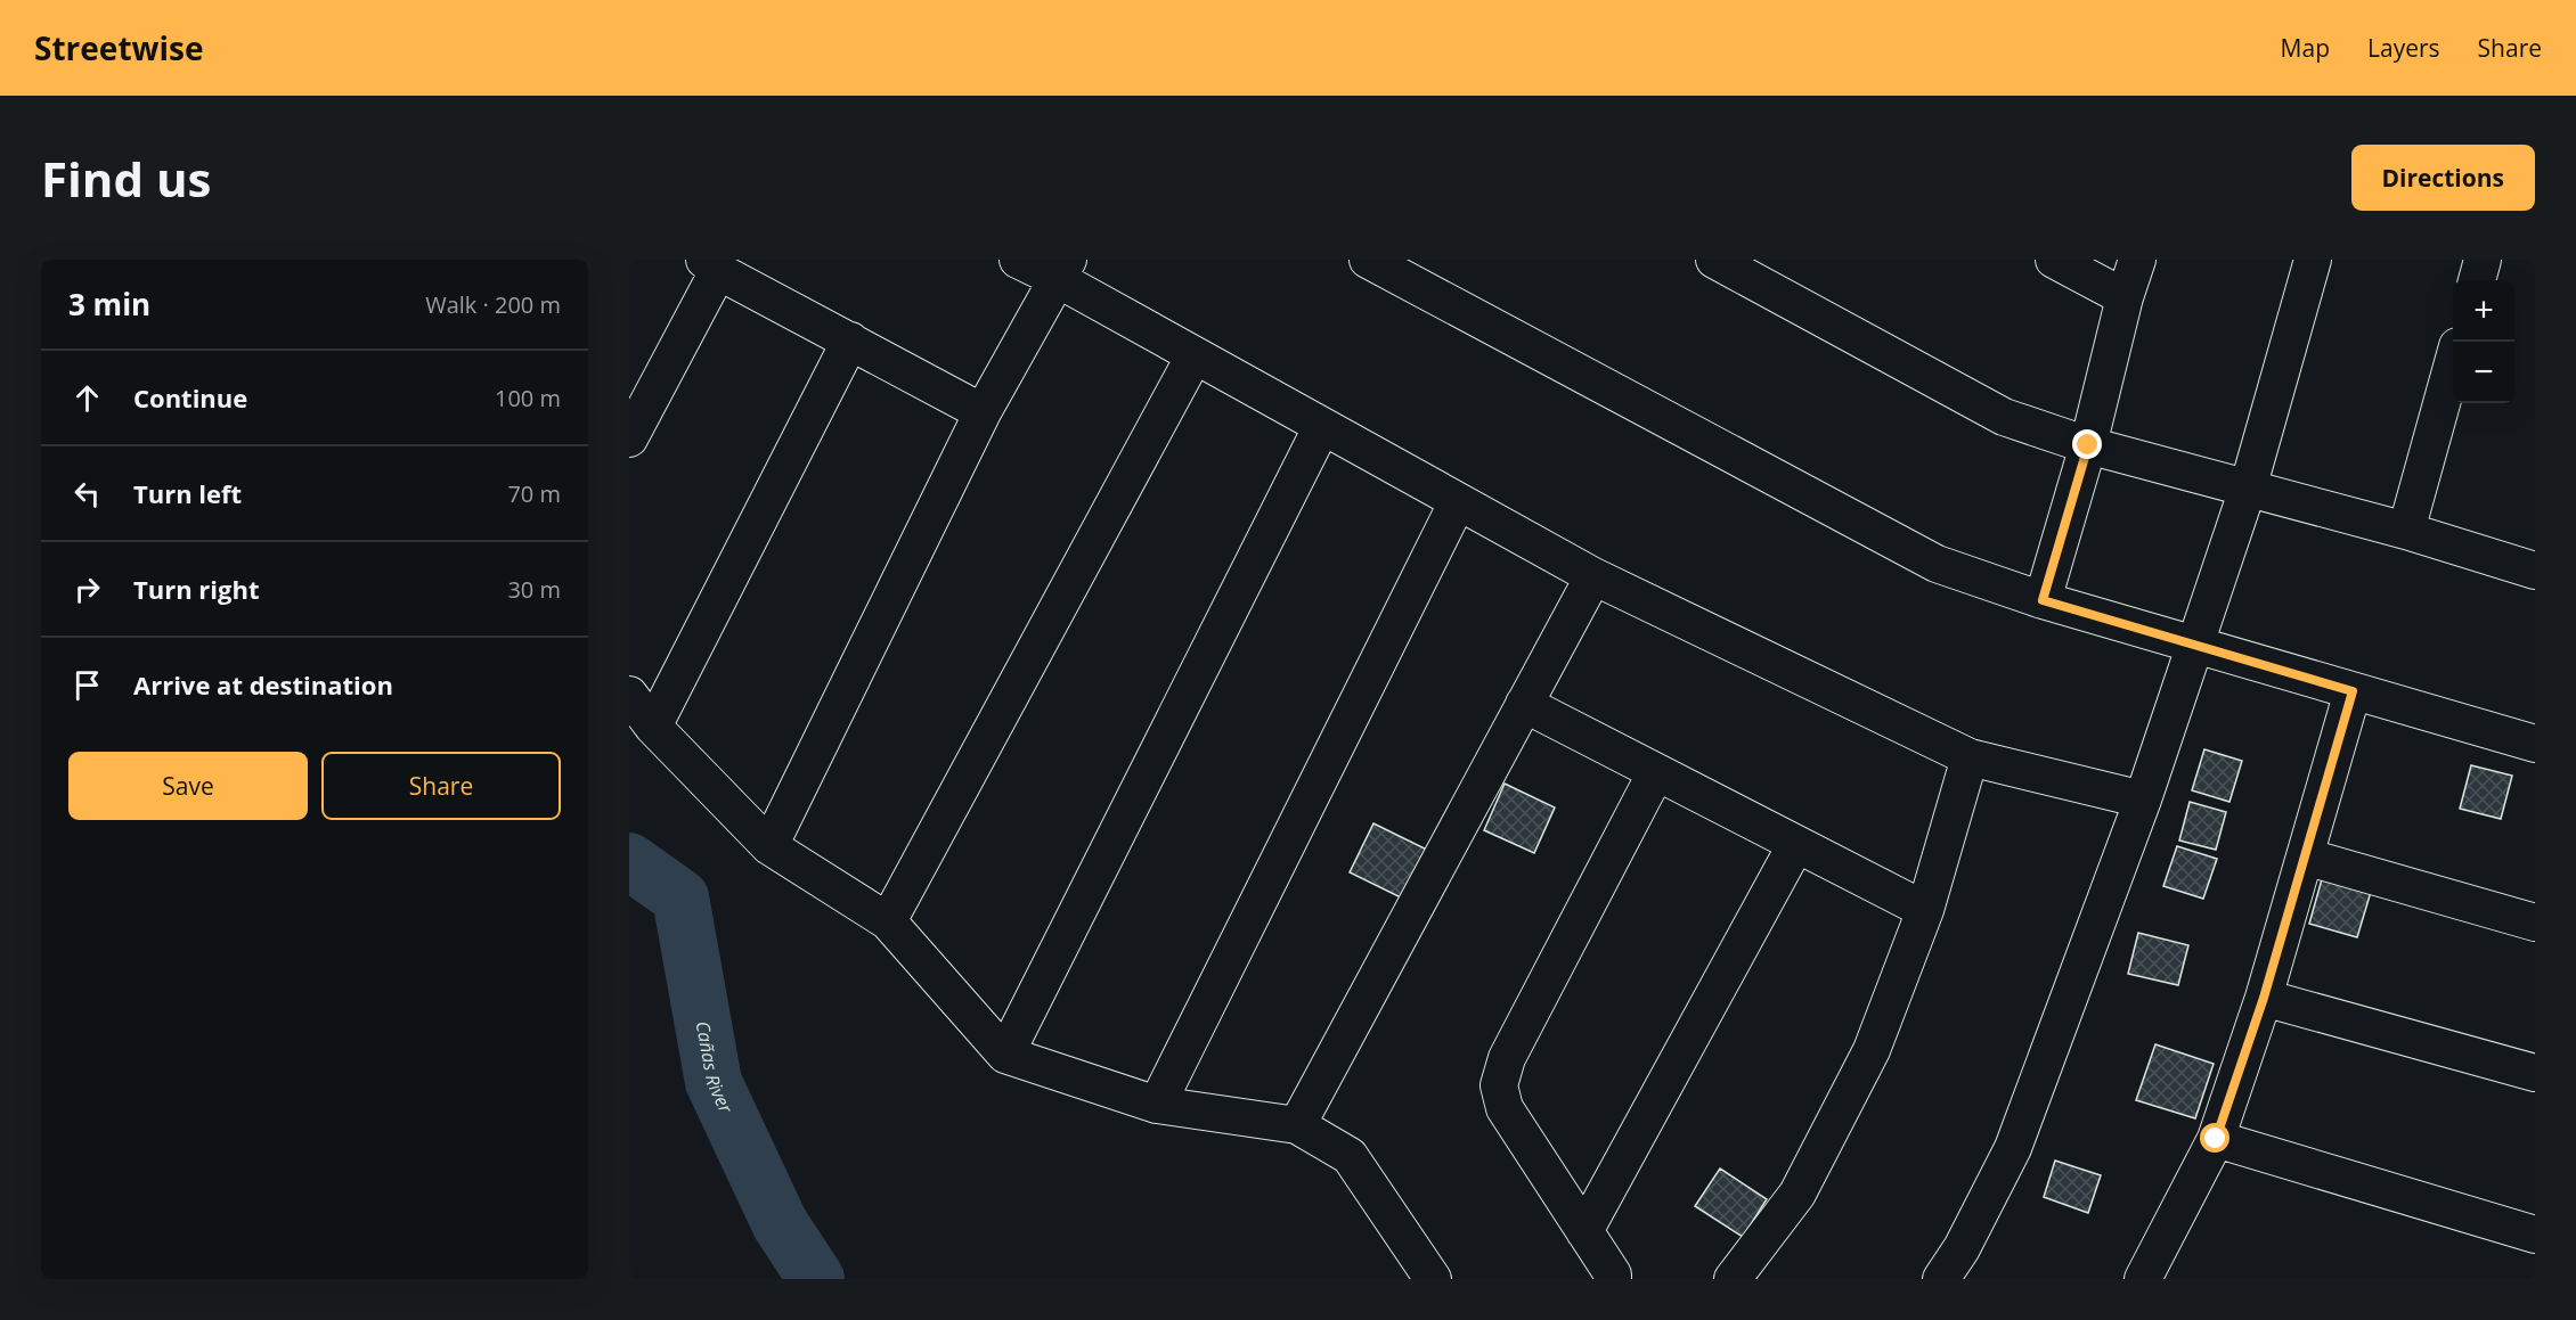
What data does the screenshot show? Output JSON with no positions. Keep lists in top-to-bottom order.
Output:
{
  "water": ["Cañas River"],
  "page": {
    "header": "Streetwise",
    "nav": ["Map", "Layers", "Share"],
    "buttons": [
      "Directions",
      ["Save", "Share"]
    ],
    "title": "Find us",
    "heading": ["3 min", "Walk · 200 m"],
    "map_buttons": ["+", "−"],
    "list": [
      ["Continue", "100 m"],
      ["Turn left", "70 m"],
      ["Turn right", "30 m"],
      "Arrive at destination"
    ]
  }
}
